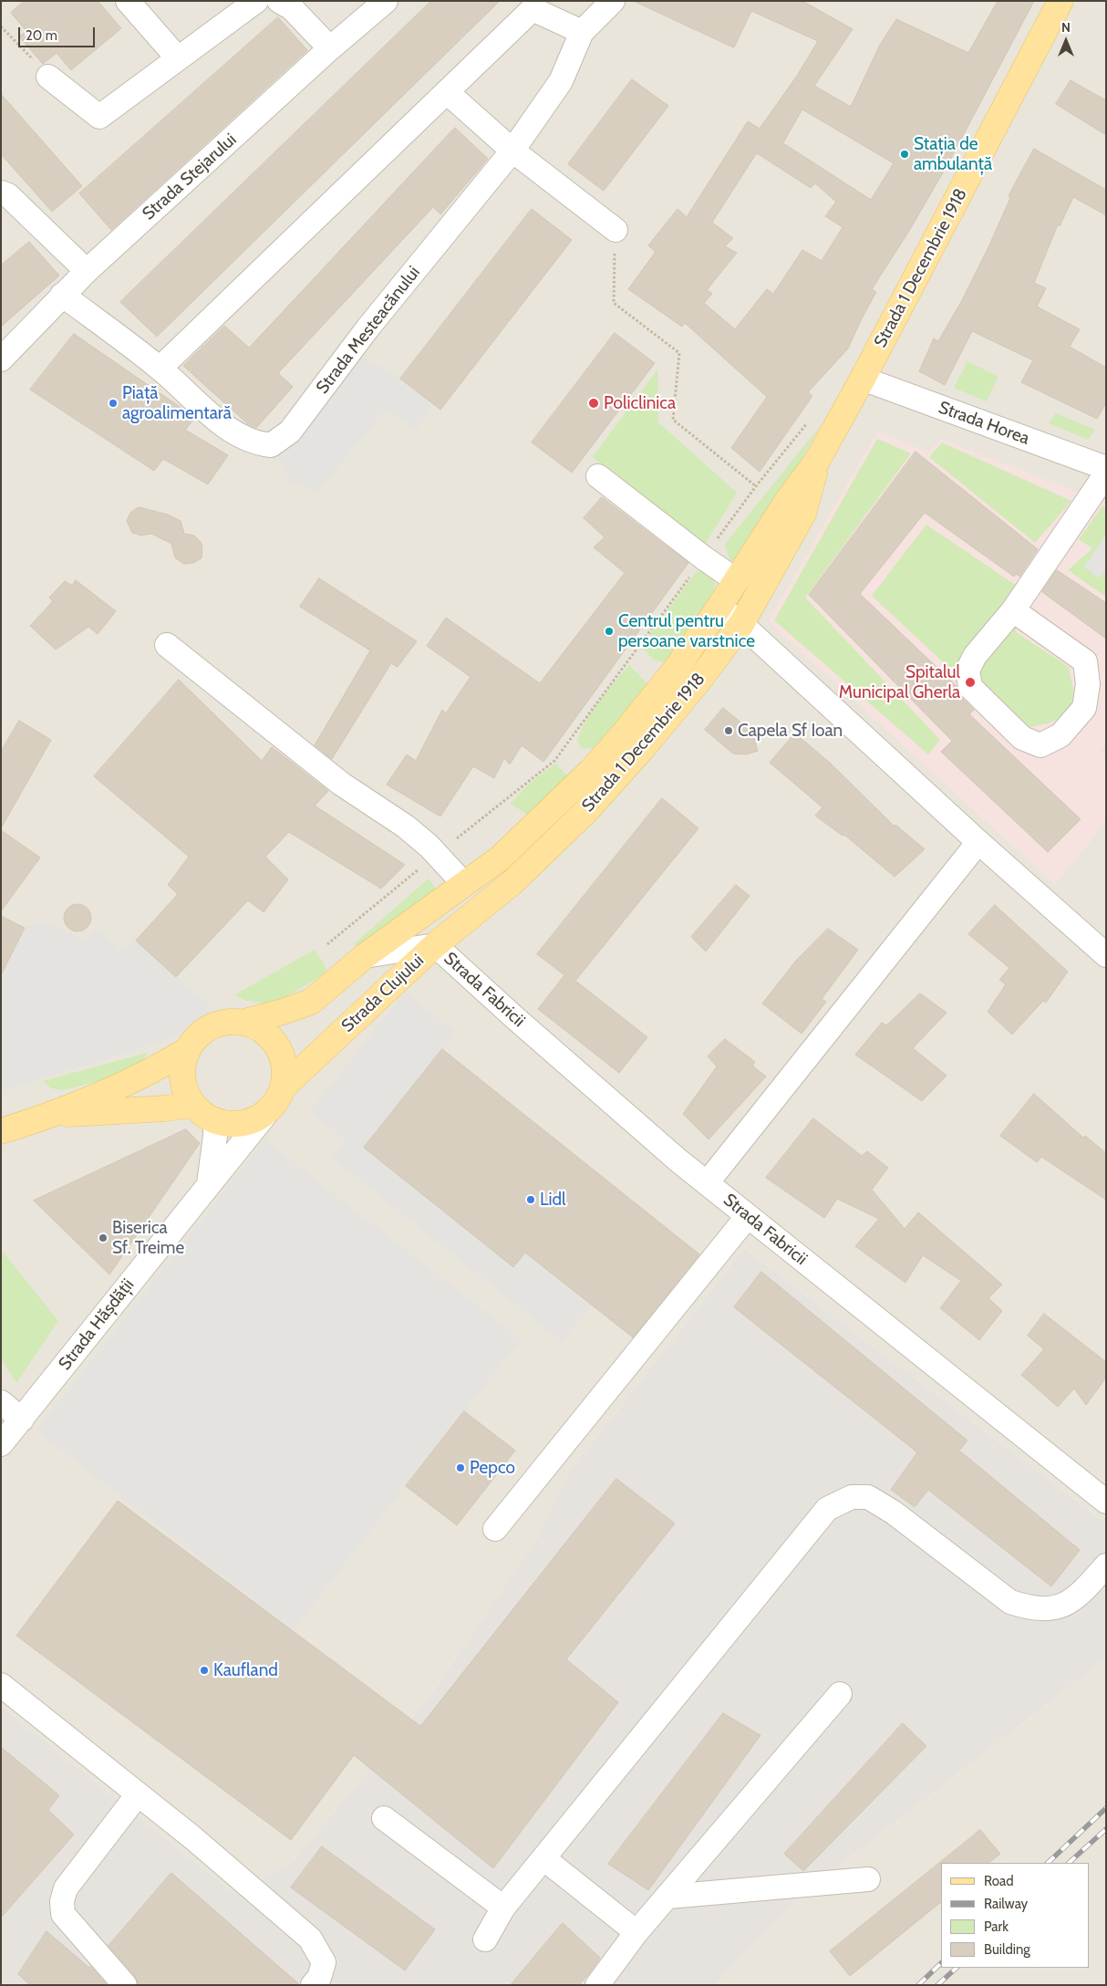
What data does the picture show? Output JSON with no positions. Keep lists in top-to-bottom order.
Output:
{
  "streets": {
    "main road": ["Strada 1 Decembrie 1918", "Strada Clujului"],
    "street": [
      "Strada Stejarului",
      "Strada Mesteacănului",
      "Strada Horea",
      "Strada Fabricii",
      "Strada Hășdății"
    ]
  },
  "crossings": [
    ["Strada Stejarului", "Strada Mesteacănului"],
    ["Strada 1 Decembrie 1918", "Strada Horea"],
    ["Strada 1 Decembrie 1918", "Strada Clujului"],
    ["Strada Fabricii", "Strada Clujului"],
    ["Strada Clujului", "Strada Hășdății"]
  ],
  "places": [
    "Stația de ambulanță",
    "Piață agroalimentară",
    "Policlinica",
    "Centrul pentru persoane varstnice",
    "Spitalul Municipal Gherla",
    "Capela Sf Ioan",
    "Lidl",
    "Biserica Sf. Treime",
    "Pepco",
    "Kaufland"
  ],
  "legend": [
    "Road",
    "Railway",
    "Park",
    "Building"
  ],
  "scale_bar": "20 m",
  "north": "top"
}
